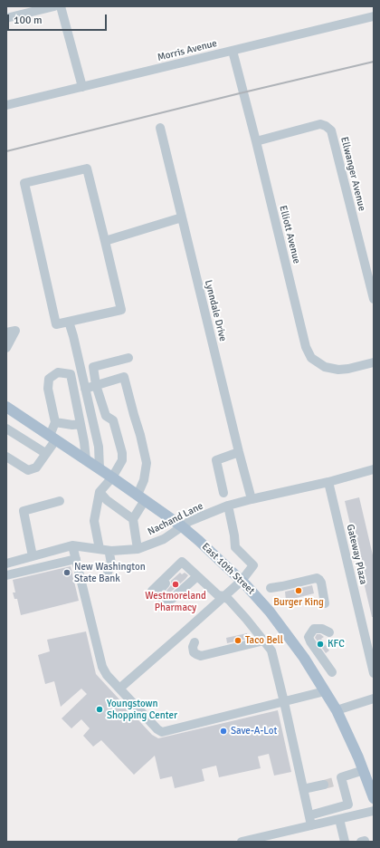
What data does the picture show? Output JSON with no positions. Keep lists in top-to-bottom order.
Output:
{
  "streets": {
    "main road": ["East 10th Street"],
    "street": [
      "Morris Avenue",
      "Ellwanger Avenue",
      "Elliott Avenue",
      "Lynndale Drive",
      "Nachand Lane",
      "Gateway Plaza"
    ]
  },
  "crossings": [
    ["Morris Avenue", "Elliott Avenue"],
    ["Ellwanger Avenue", "Elliott Avenue"],
    ["Lynndale Drive", "Nachand Lane"],
    ["Nachand Lane", "Gateway Plaza"],
    ["Nachand Lane", "East 10th Street"]
  ],
  "places": [
    "New Washington State Bank",
    "Westmoreland Pharmacy",
    "Burger King",
    "Taco Bell",
    "KFC",
    "Youngstown Shopping Center",
    "Save-A-Lot"
  ],
  "scale_bar": "100 m"
}
